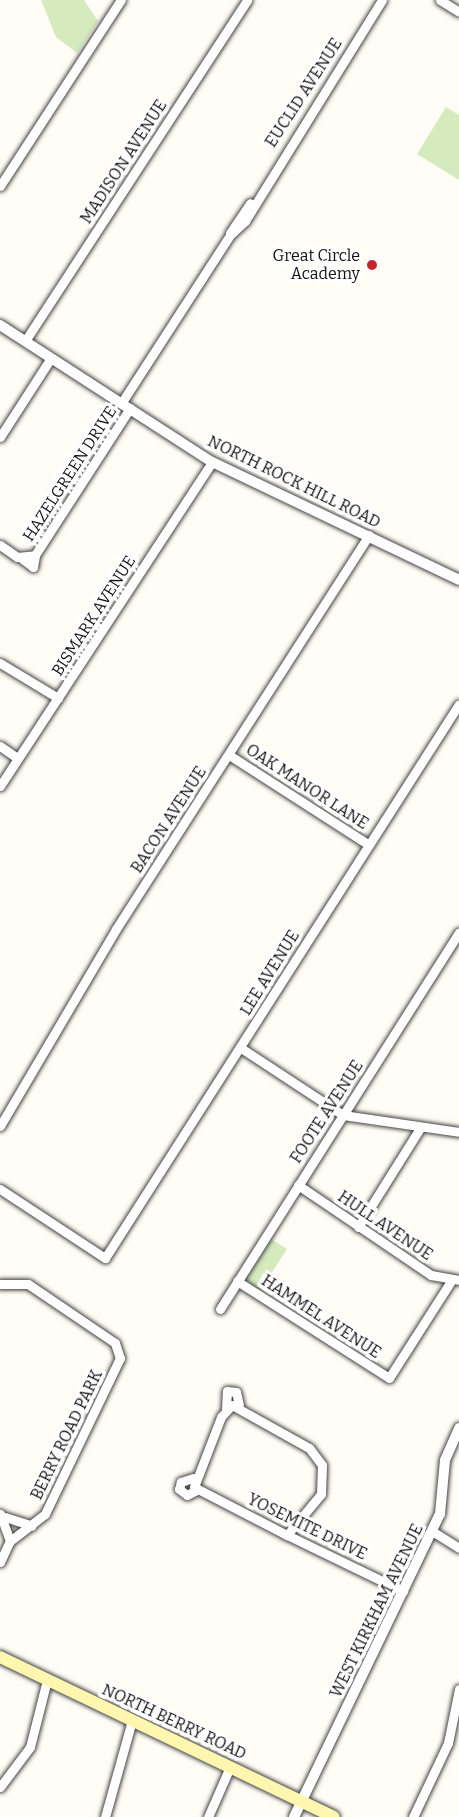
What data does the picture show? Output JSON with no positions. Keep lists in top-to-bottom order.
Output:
{
  "streets": {
    "main road": ["NORTH BERRY ROAD"],
    "street": [
      "EUCLID AVENUE",
      "MADISON AVENUE",
      "HAZELGREEN DRIVE",
      "NORTH ROCK HILL ROAD",
      "BISMARK AVENUE",
      "OAK MANOR LANE",
      "BACON AVENUE",
      "LEE AVENUE",
      "FOOTE AVENUE",
      "HULL AVENUE",
      "HAMMEL AVENUE",
      "BERRY ROAD PARK",
      "YOSEMITE DRIVE",
      "WEST KIRKHAM AVENUE"
    ]
  },
  "crossings": [
    ["EUCLID AVENUE", "HAZELGREEN DRIVE"],
    ["EUCLID AVENUE", "NORTH ROCK HILL ROAD"],
    ["MADISON AVENUE", "NORTH ROCK HILL ROAD"],
    ["HAZELGREEN DRIVE", "NORTH ROCK HILL ROAD"],
    ["NORTH ROCK HILL ROAD", "BISMARK AVENUE"],
    ["NORTH ROCK HILL ROAD", "BACON AVENUE"],
    ["OAK MANOR LANE", "BACON AVENUE"],
    ["OAK MANOR LANE", "LEE AVENUE"],
    ["FOOTE AVENUE", "HULL AVENUE"],
    ["FOOTE AVENUE", "HAMMEL AVENUE"],
    ["HULL AVENUE", "HAMMEL AVENUE"],
    ["YOSEMITE DRIVE", "WEST KIRKHAM AVENUE"],
    ["WEST KIRKHAM AVENUE", "NORTH BERRY ROAD"]
  ],
  "places": ["Great Circle Academy"]
}
